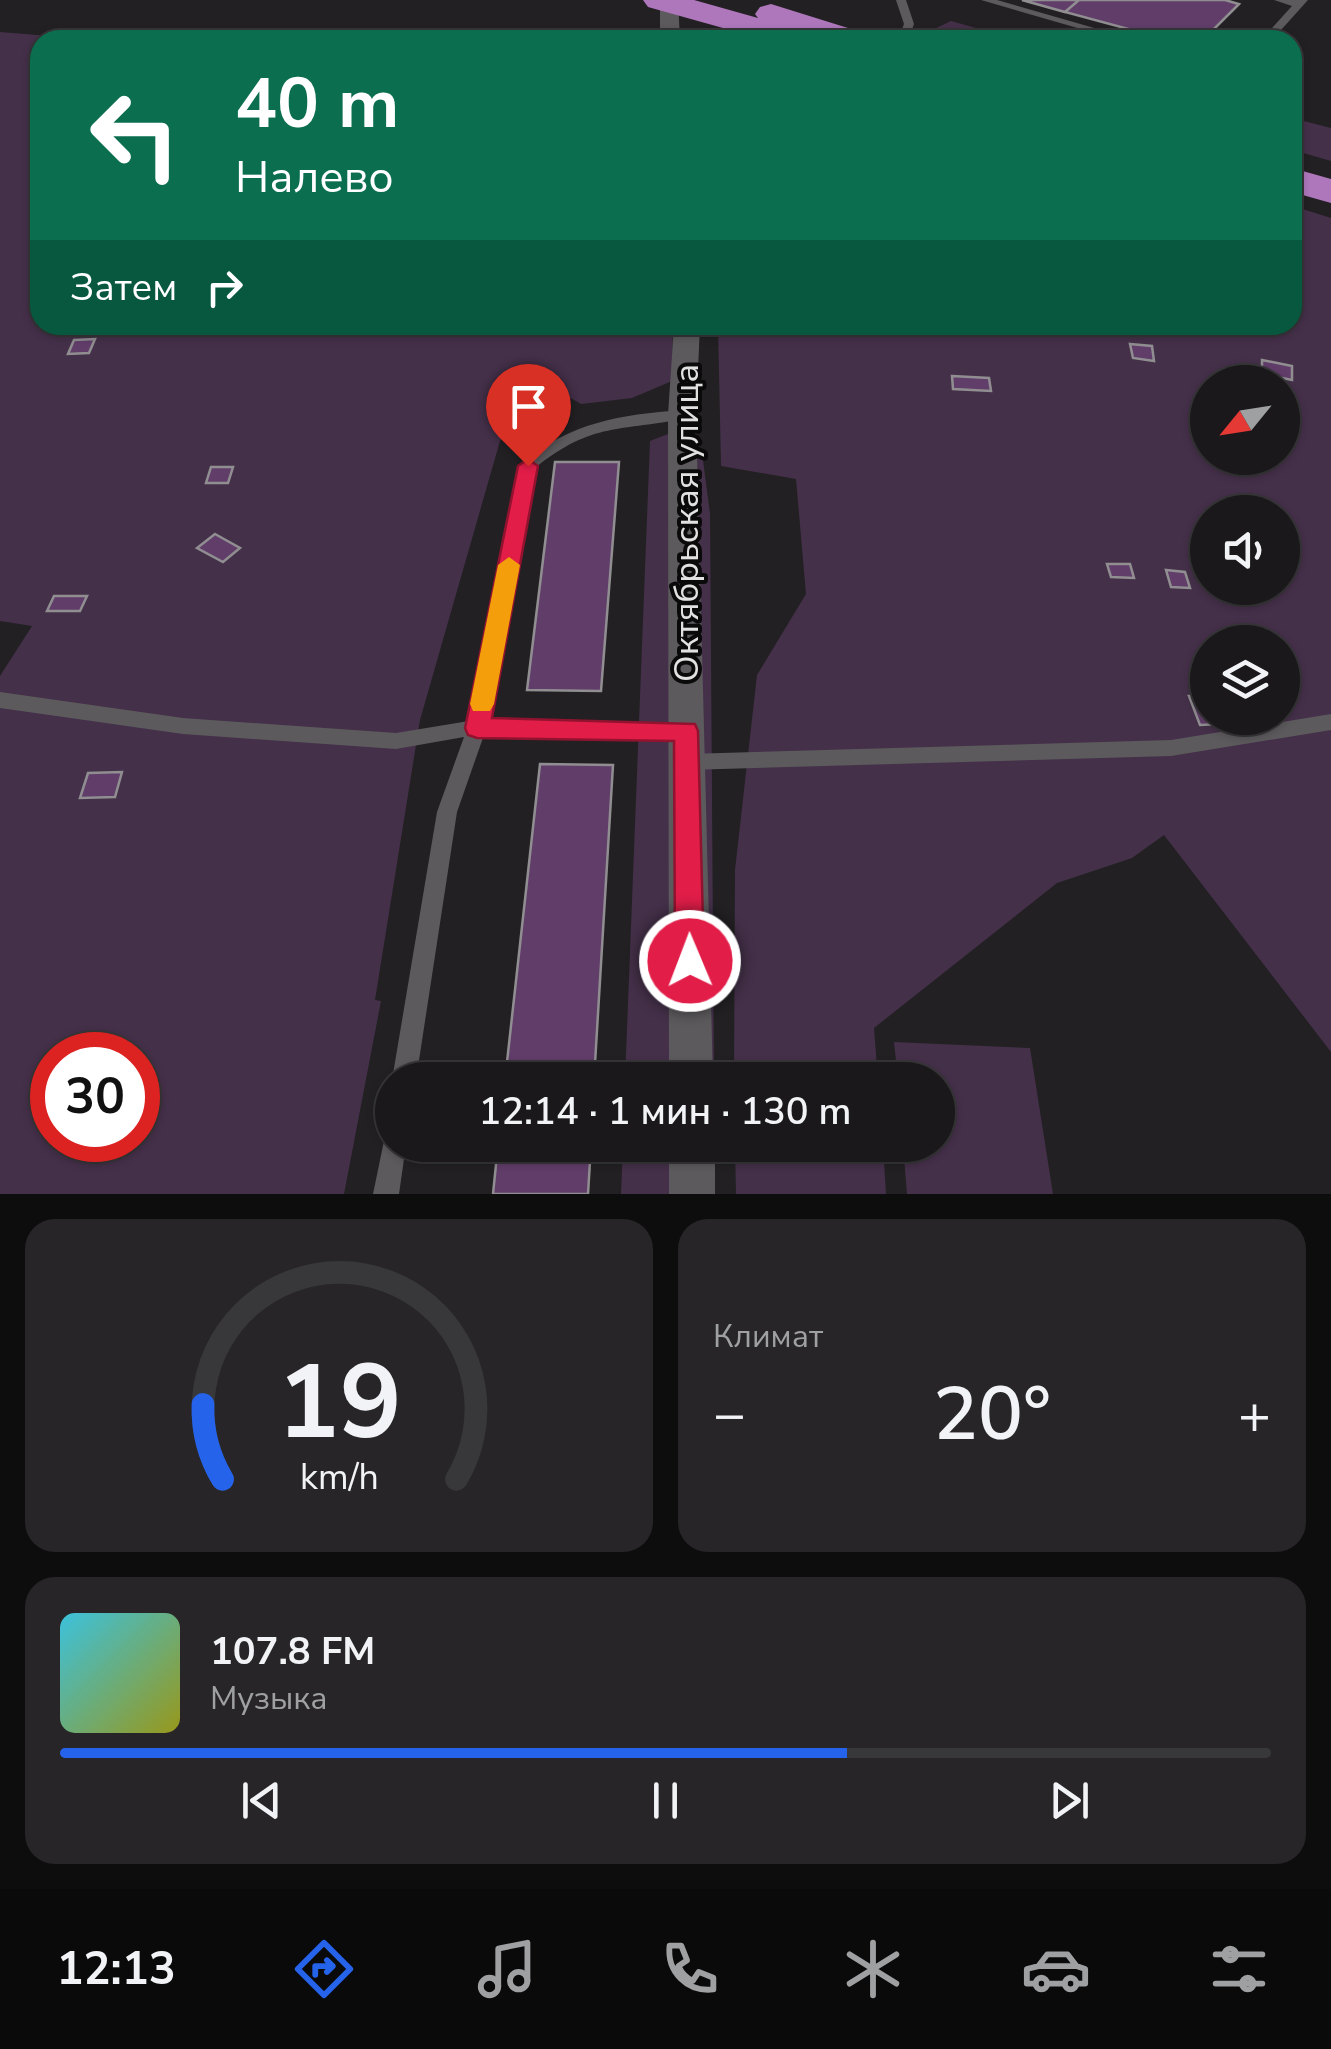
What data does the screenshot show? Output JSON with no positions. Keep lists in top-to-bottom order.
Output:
{
  "streets": {
    "street": ["Октябрьская улица"]
  },
  "north": "bottom left",
  "page": {
    "turn": ["40 m", "Налево"],
    "then": "Затем",
    "limit": "30",
    "trip": "12:14 · 1 мин · 130 m",
    "tile": "Климат",
    "heat": ["−", "20°", "+"],
    "song": ["107.8 FM", "Музыка"],
    "tabs": "12:13",
    "gauge": ["19", "km/h"]
  }
}
